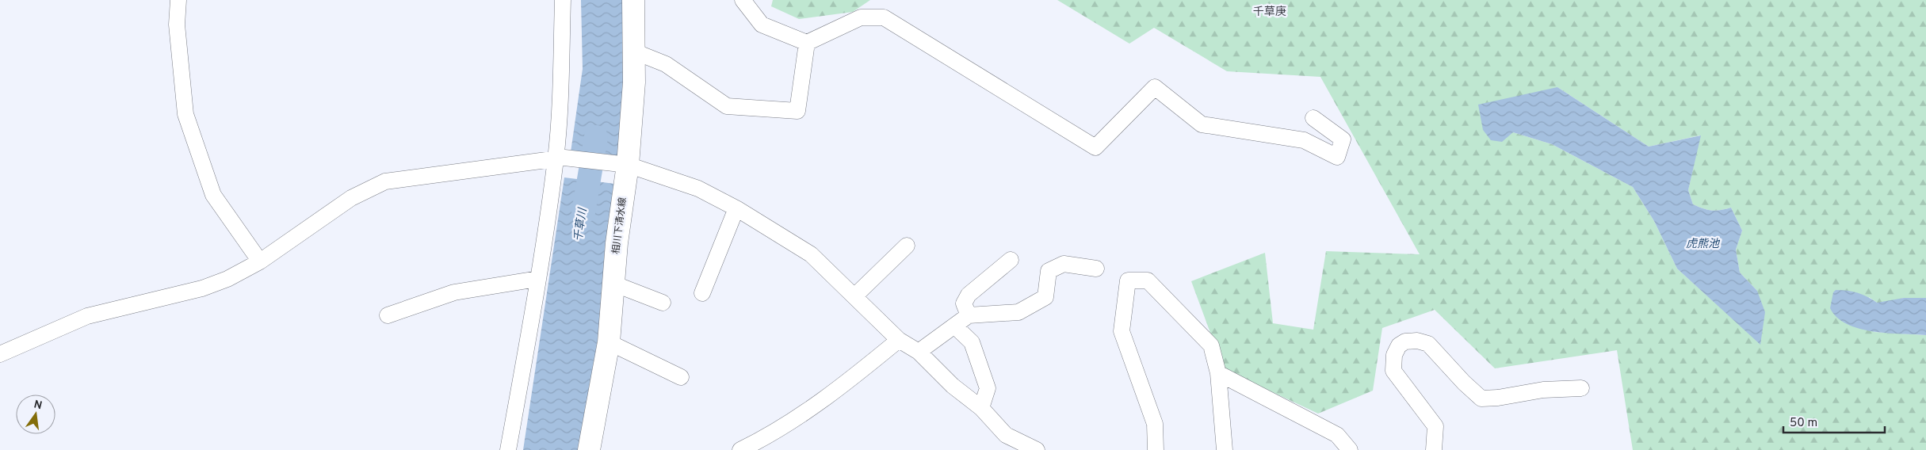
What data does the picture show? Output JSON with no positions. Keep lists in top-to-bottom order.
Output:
{
  "streets": {
    "main road": ["相川下清水線"]
  },
  "districts": ["千草庚"],
  "water": ["千草川", "虎熊池"],
  "scale_bar": "50 m",
  "north": "top"
}
